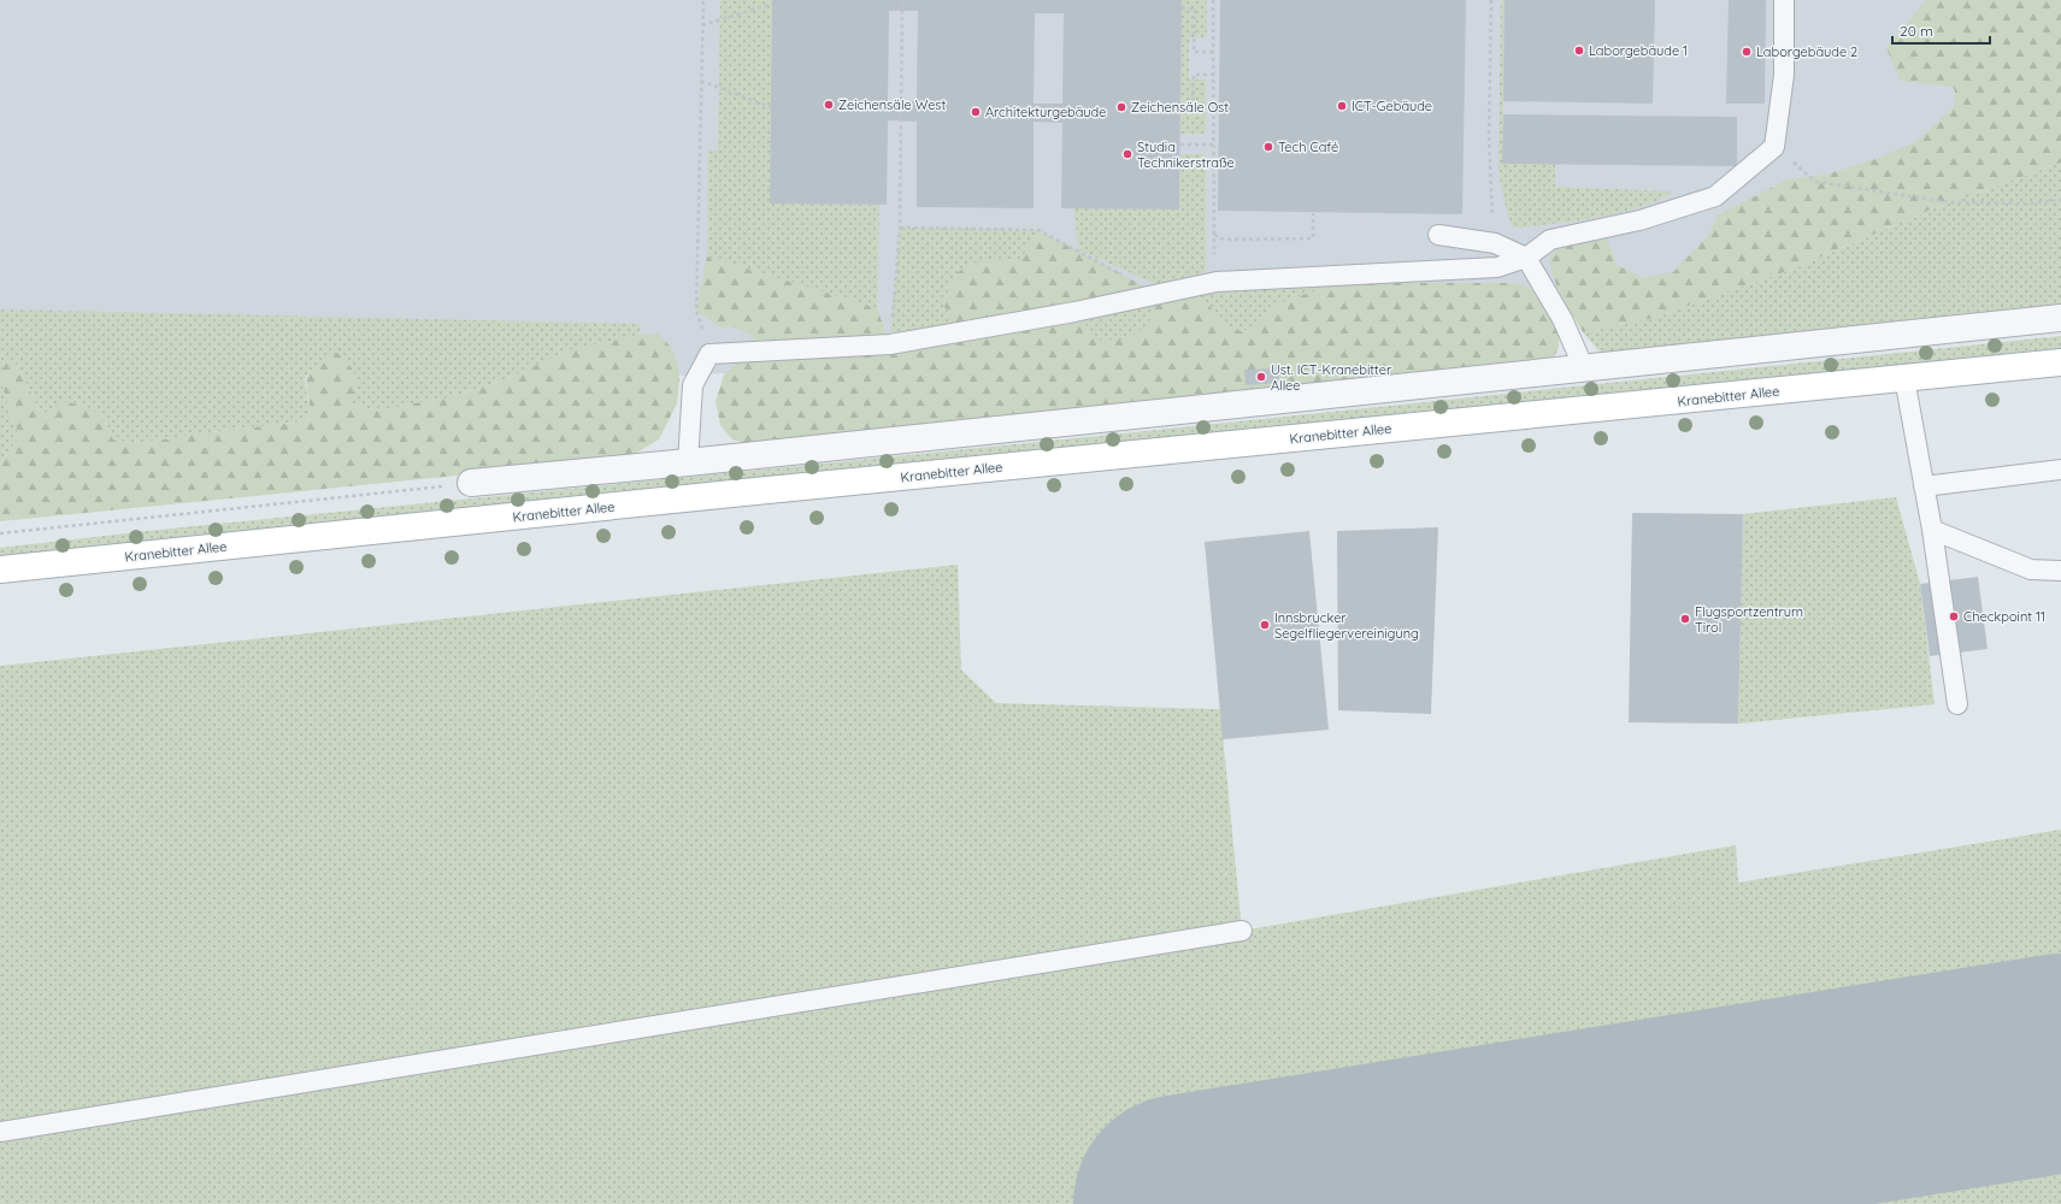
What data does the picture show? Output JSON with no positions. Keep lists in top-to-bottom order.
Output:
{
  "streets": {
    "main road": ["Kranebitter Allee"]
  },
  "places": [
    "Laborgebäude 1",
    "Laborgebäude 2",
    "Zeichensäle West",
    "ICT-Gebäude",
    "Zeichensäle Ost",
    "Architekturgebäude",
    "Tech Café",
    "Studia Technikerstraße",
    "Ust. ICT-Kranebitter Allee",
    "Checkpoint 11",
    "Flugsportzentrum Tirol",
    "Innsbrucker Segelfliegervereinigung"
  ],
  "scale_bar": "20 m"
}
